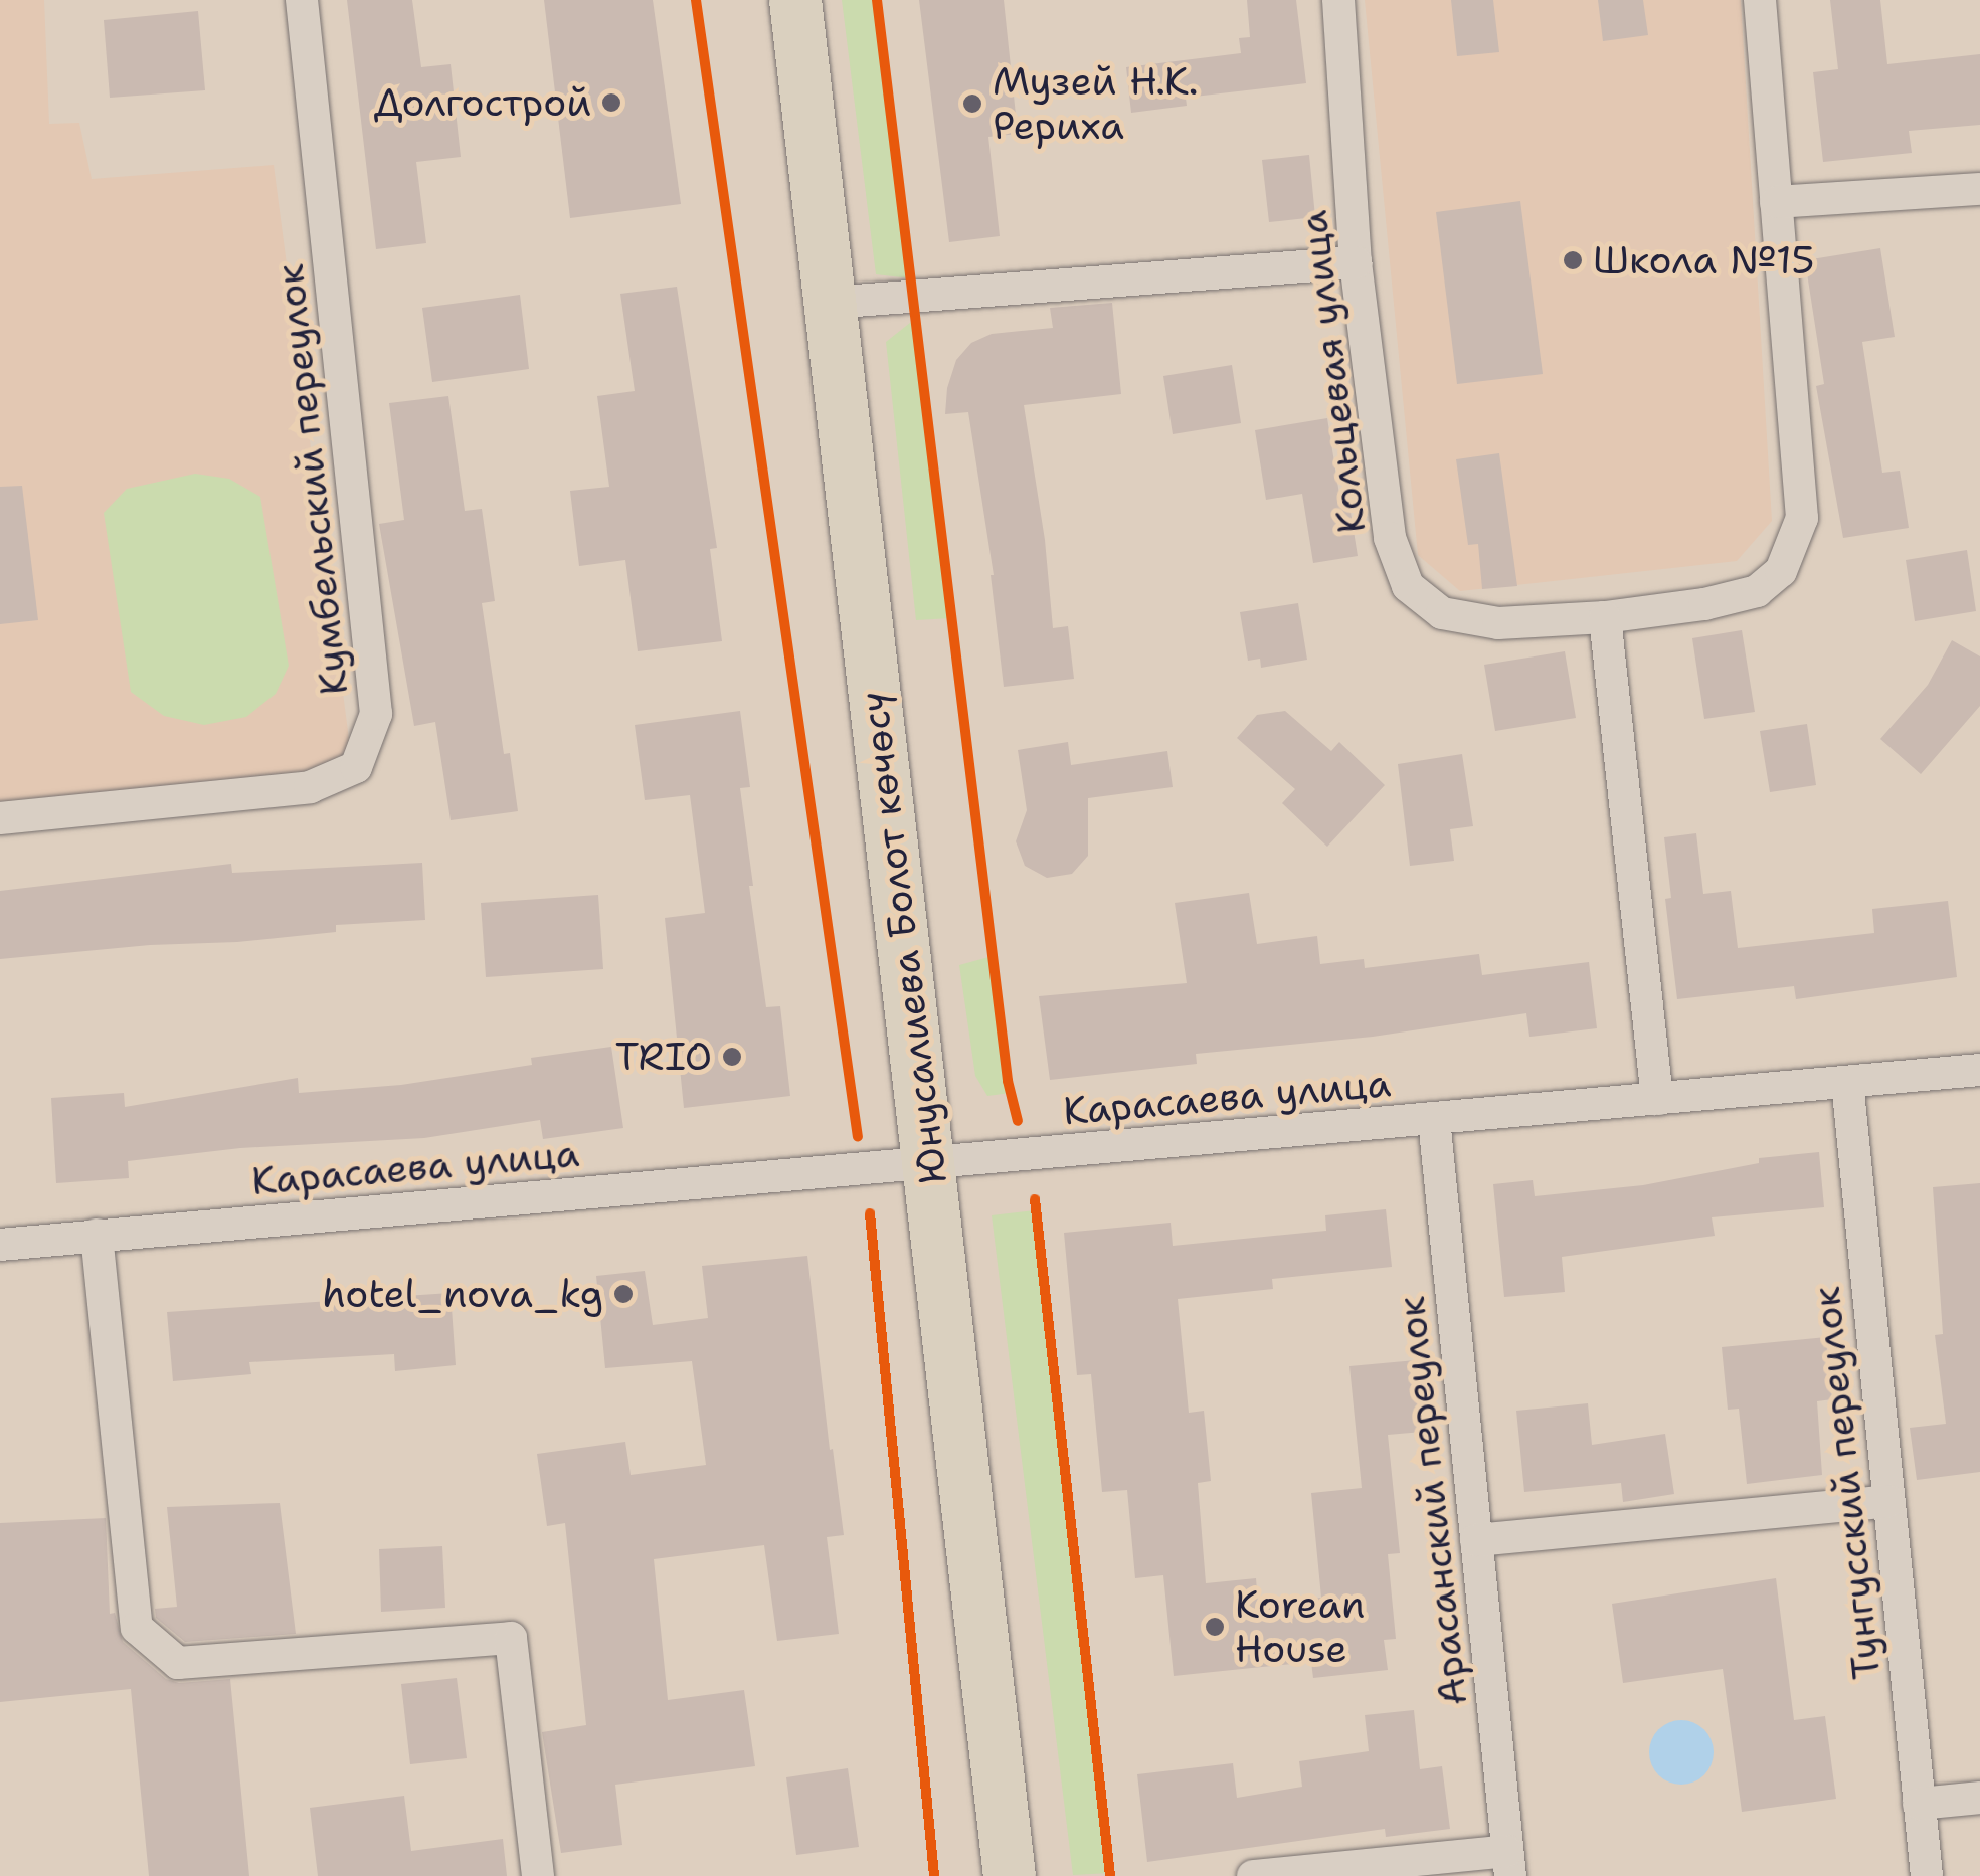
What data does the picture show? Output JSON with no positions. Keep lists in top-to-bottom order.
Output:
{
  "streets": {
    "main road": ["Юнусалиева Болот көчөсү"],
    "street": [
      "Кольцевая улица",
      "Кумбельский переулок",
      "Карасаева улица",
      "Тунгусский переулок",
      "Арасанский переулок"
    ]
  },
  "crossings": [
    ["Юнусалиева Болот көчөсү", "Карасаева улица"],
    ["Карасаева улица", "Тунгусский переулок"],
    ["Карасаева улица", "Арасанский переулок"]
  ],
  "places": [
    "Долгострой",
    "Музей Н.К. Рериха",
    "Школа №15",
    "TRIO",
    "hotel_nova_kg",
    "Korean House"
  ]
}
